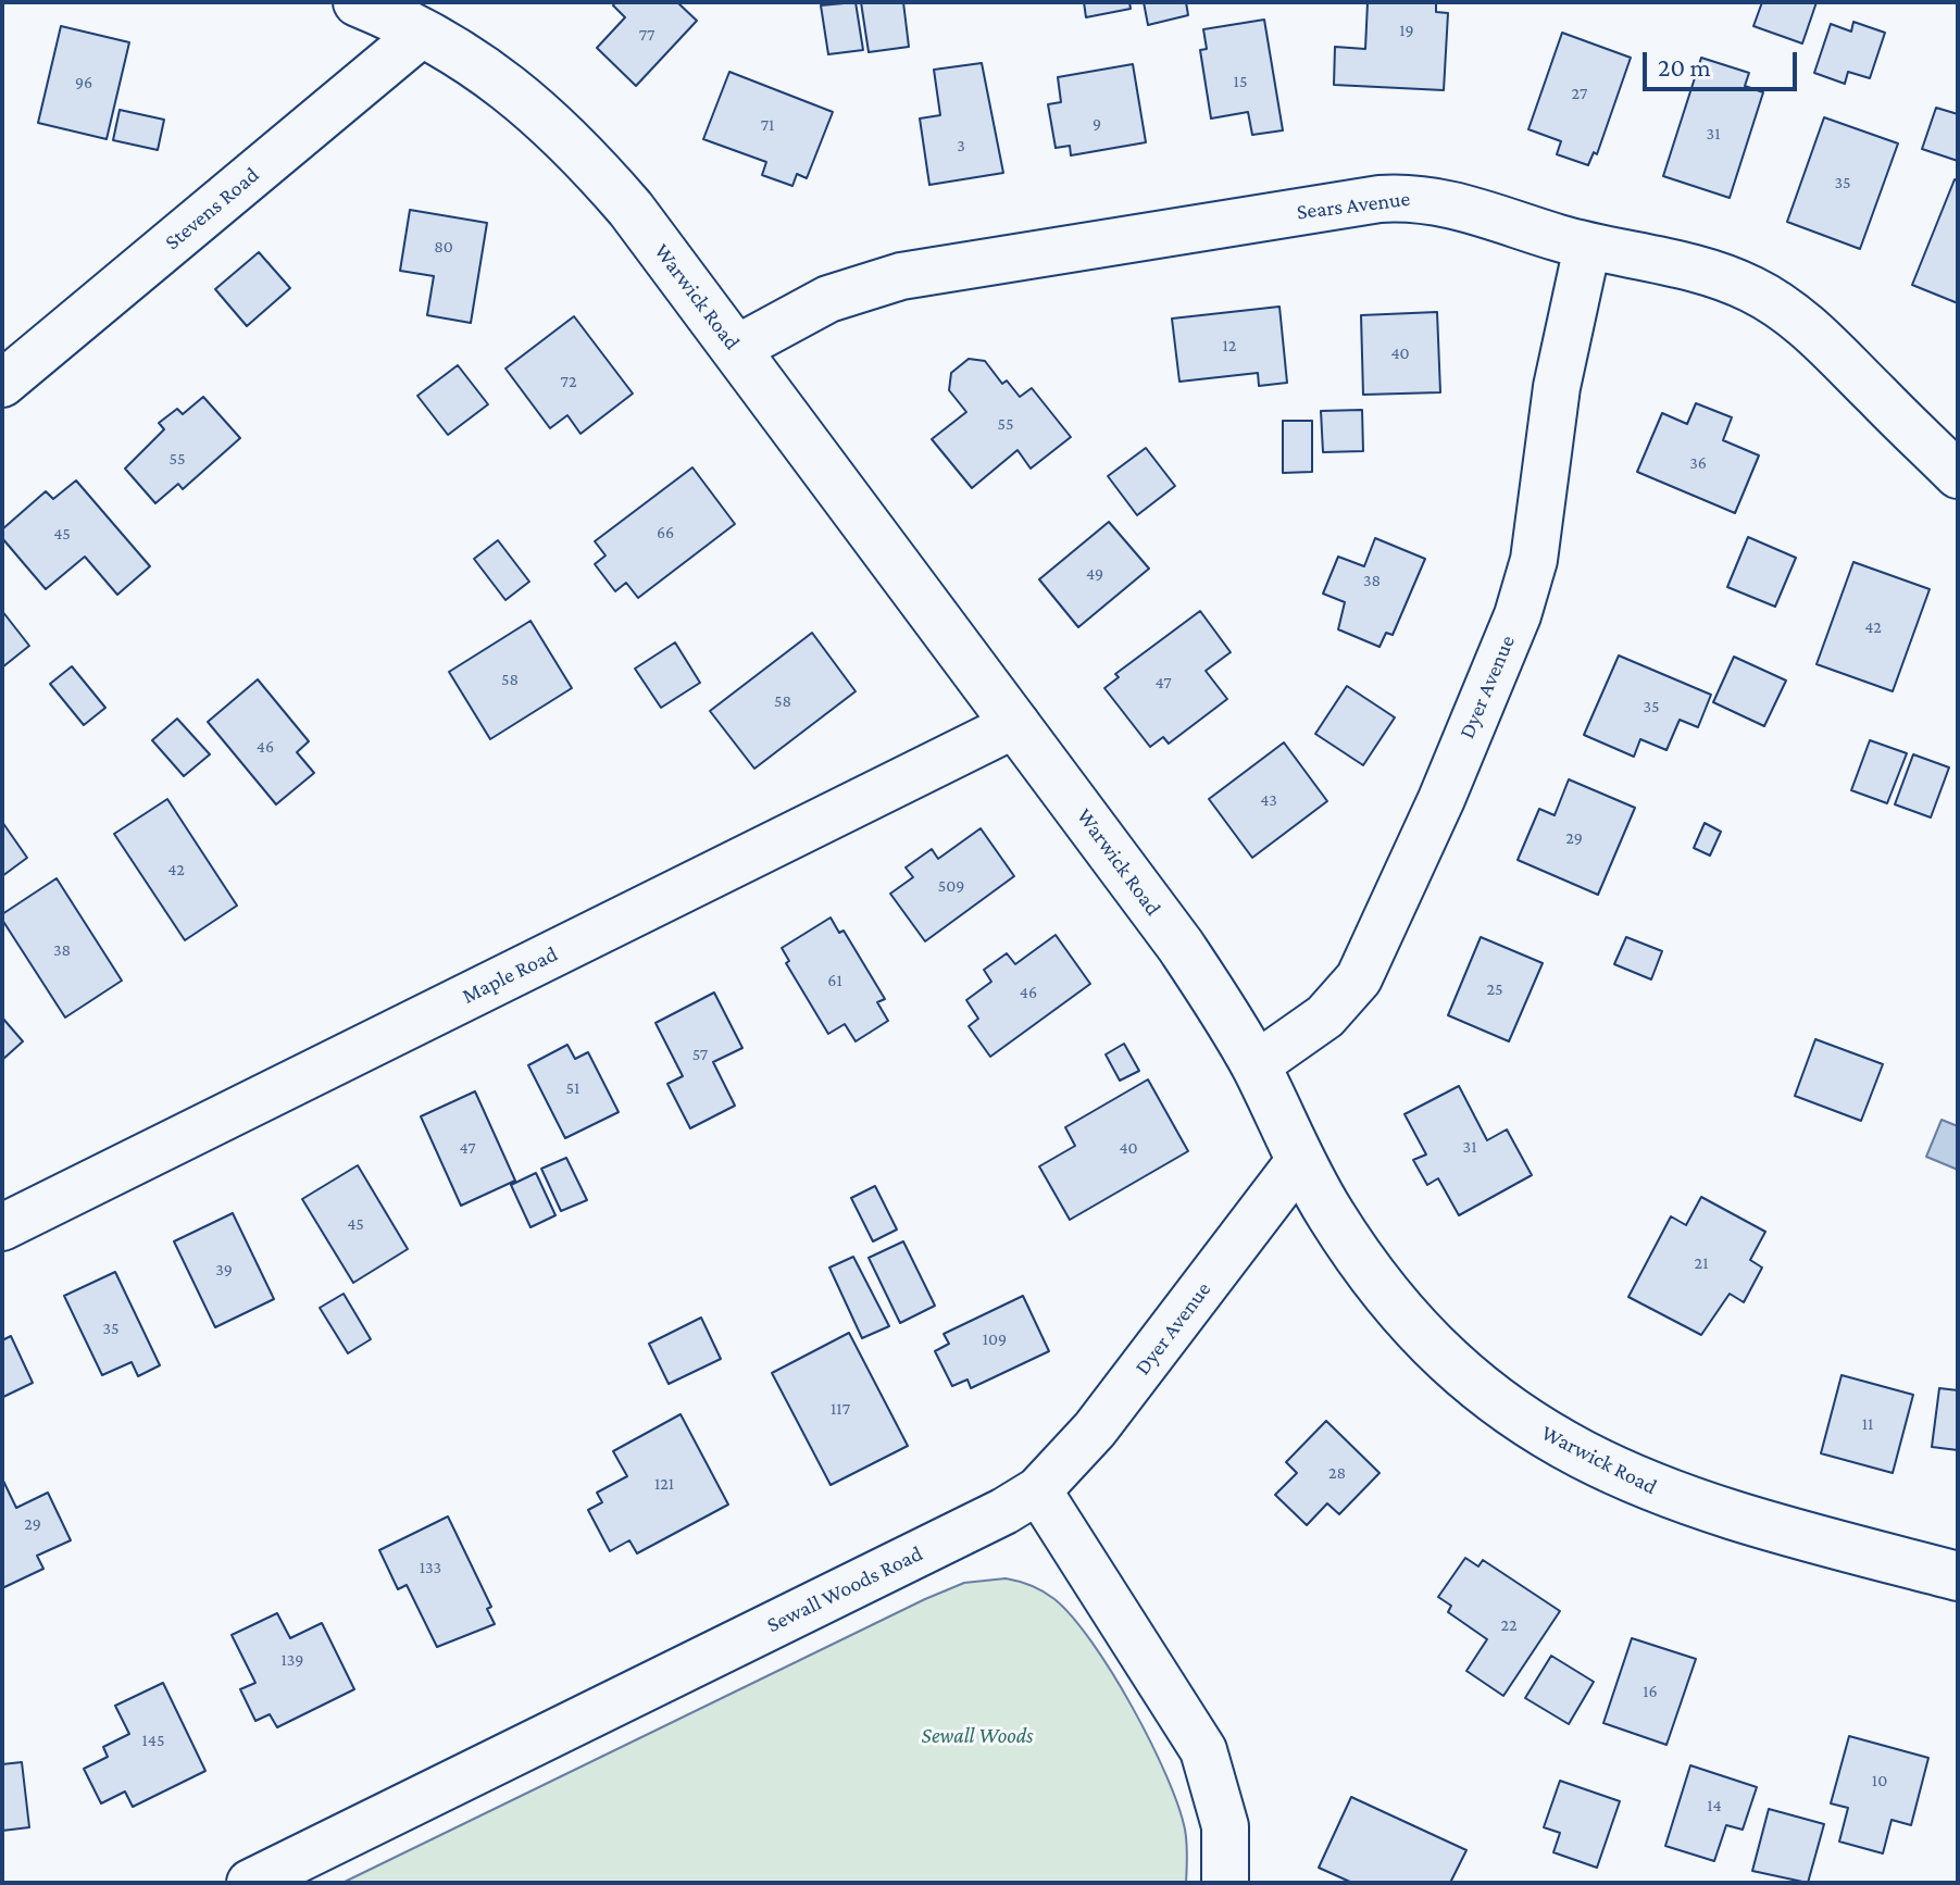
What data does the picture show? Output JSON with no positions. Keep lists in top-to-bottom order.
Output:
{
  "streets": {
    "main road": ["Warwick Road"],
    "street": [
      "Sears Avenue",
      "Stevens Road",
      "Dyer Avenue",
      "Maple Road",
      "Sewall Woods Road"
    ]
  },
  "crossings": [
    ["Sears Avenue", "Warwick Road"],
    ["Sears Avenue", "Dyer Avenue"],
    ["Stevens Road", "Warwick Road"],
    ["Warwick Road", "Dyer Avenue"],
    ["Warwick Road", "Maple Road"],
    ["Dyer Avenue", "Sewall Woods Road"]
  ],
  "parks": ["Sewall Woods"],
  "house_numbers": [
    "19",
    "77",
    "15",
    "96",
    "27",
    "9",
    "71",
    "31",
    "3",
    "35",
    "80",
    "12",
    "40",
    "72",
    "55",
    "55",
    "36",
    "66",
    "45",
    "49",
    "38",
    "42",
    "58",
    "47",
    "58",
    "35",
    "46",
    "43",
    "29",
    "42",
    "509",
    "38",
    "61",
    "25",
    "46",
    "57",
    "51",
    "31",
    "47",
    "40",
    "45",
    "21",
    "39",
    "35",
    "109",
    "117",
    "11",
    "28",
    "121",
    "29",
    "133",
    "22",
    "139",
    "16",
    "145",
    "10",
    "14"
  ],
  "scale_bar": "20 m"
}
